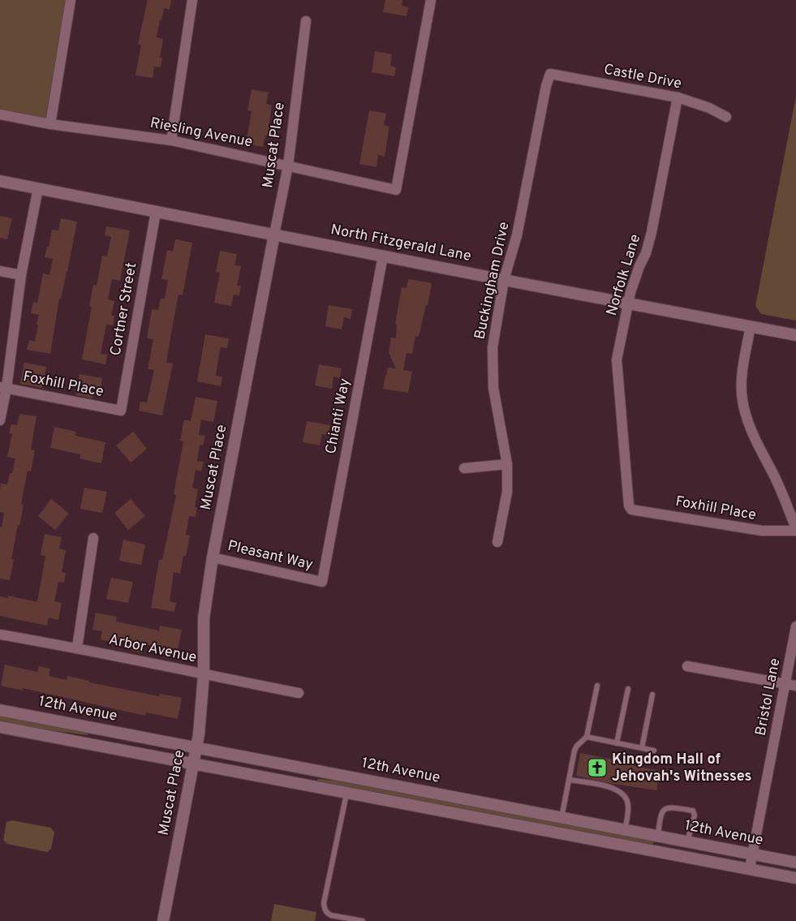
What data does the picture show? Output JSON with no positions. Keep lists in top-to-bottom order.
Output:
{
  "streets": {
    "street": [
      "Castle Drive",
      "Riesling Avenue",
      "Muscat Place",
      "North Fitzgerald Lane",
      "Norfolk Lane",
      "Buckingham Drive",
      "Cortner Street",
      "Foxhill Place",
      "Chianti Way",
      "Pleasant Way",
      "Arbor Avenue",
      "Bristol Lane",
      "12th Avenue"
    ]
  },
  "crossings": [
    ["Castle Drive", "Norfolk Lane"],
    ["Castle Drive", "Buckingham Drive"],
    ["Riesling Avenue", "Muscat Place"],
    ["Muscat Place", "North Fitzgerald Lane"],
    ["Muscat Place", "Pleasant Way"],
    ["Muscat Place", "Arbor Avenue"],
    ["Muscat Place", "12th Avenue"],
    ["North Fitzgerald Lane", "Norfolk Lane"],
    ["North Fitzgerald Lane", "Buckingham Drive"],
    ["North Fitzgerald Lane", "Cortner Street"],
    ["North Fitzgerald Lane", "Chianti Way"],
    ["Norfolk Lane", "Foxhill Place"],
    ["Cortner Street", "Foxhill Place"],
    ["Chianti Way", "Pleasant Way"],
    ["Bristol Lane", "12th Avenue"]
  ],
  "places": {
    "church": ["Kingdom Hall of Jehovah's Witnesses"]
  }
}
